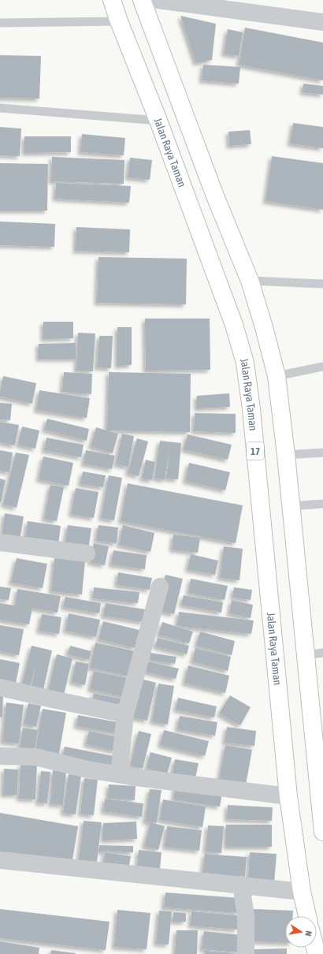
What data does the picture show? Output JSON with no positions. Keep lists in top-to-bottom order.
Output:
{
  "streets": {
    "highway": ["Jalan Raya Taman", "17"]
  },
  "north": "right"
}
